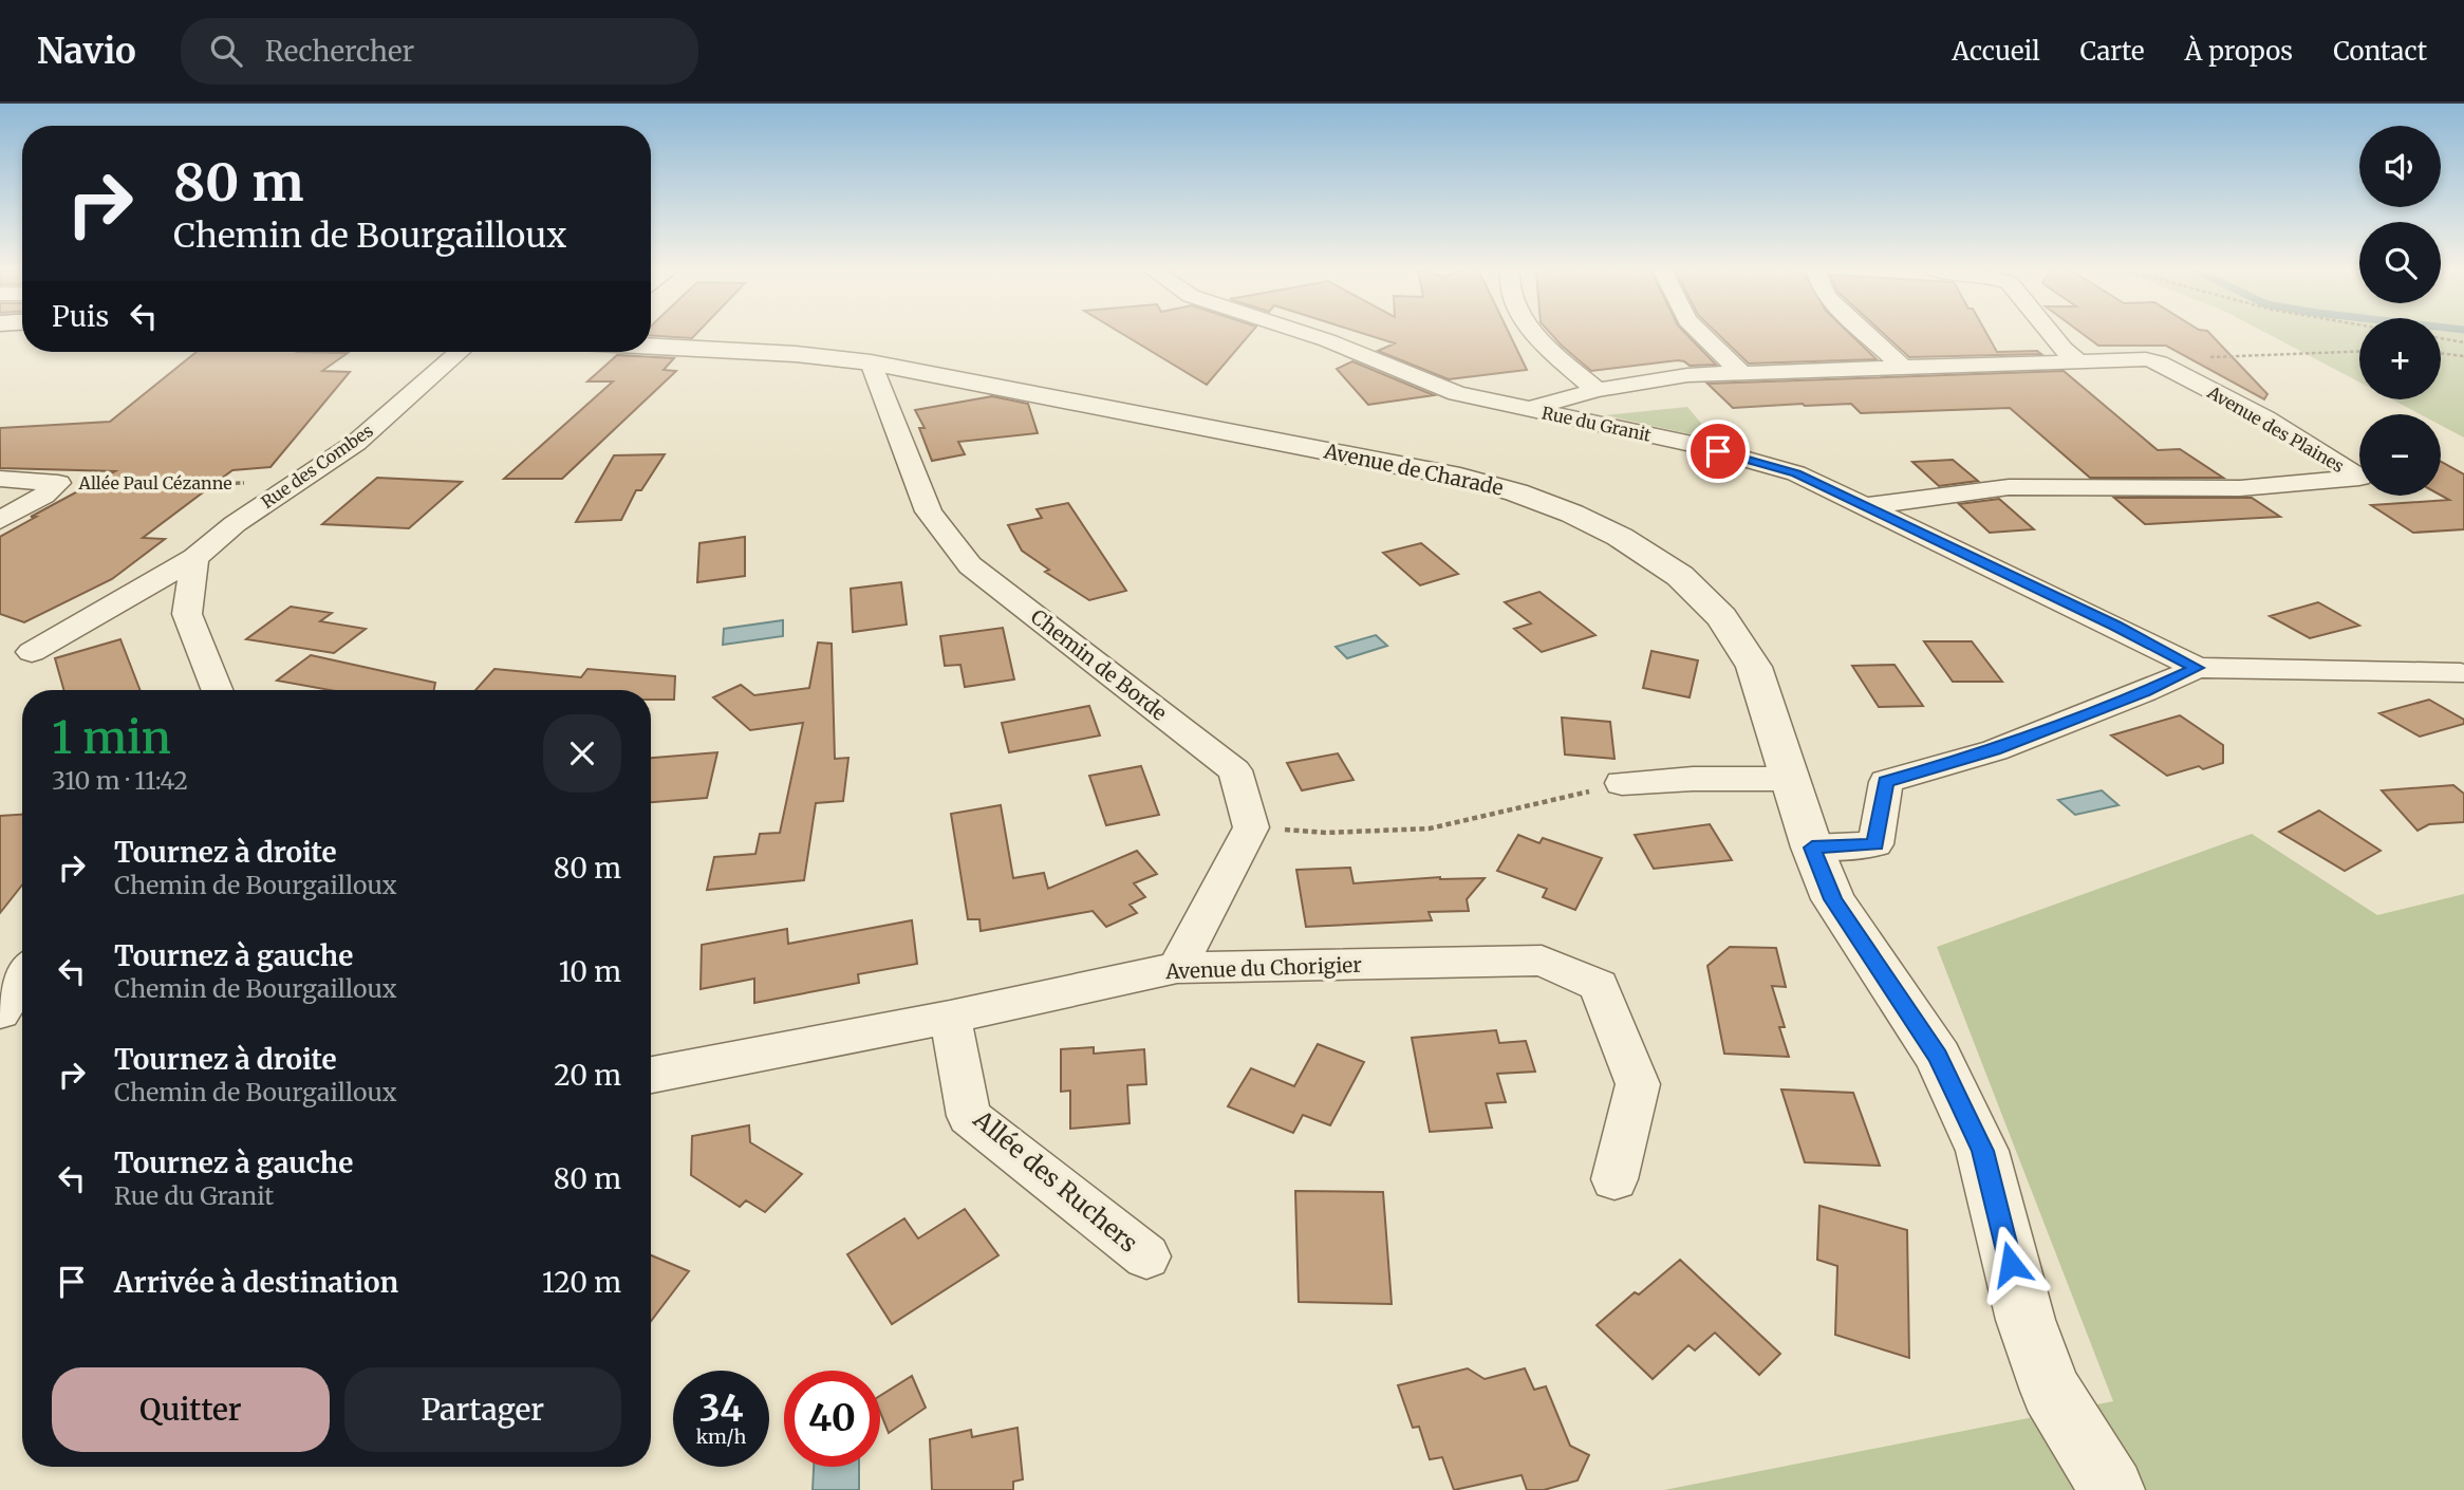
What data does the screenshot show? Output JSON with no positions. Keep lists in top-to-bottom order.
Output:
{
  "streets": {
    "street": [
      "Rue du Granit",
      "Avenue des Plaines",
      "Rue des Combes",
      "Avenue de Charade",
      "Allée Paul Cézanne",
      "Chemin de Borde",
      "Avenue du Chorigier",
      "Allée des Ruchers"
    ]
  },
  "crossings": [
    ["Rue du Granit", "Avenue des Plaines"],
    ["Rue des Combes", "Allée Paul Cézanne"],
    ["Avenue de Charade", "Chemin de Borde"],
    ["Avenue du Chorigier", "Allée des Ruchers"]
  ],
  "page": {
    "header": "Navio",
    "search": "Rechercher",
    "nav": [
      "Accueil",
      "Carte",
      "À propos",
      "Contact"
    ],
    "map_buttons": ["+", "−"],
    "turn": ["80 m", "Chemin de Bourgailloux"],
    "then": "Puis",
    "heading": ["1 min", "310 m · 11:42"],
    "list": [
      {
        "name": "Tournez à droite",
        "note": "Chemin de Bourgailloux",
        "value": "80 m"
      },
      {
        "name": "Tournez à gauche",
        "note": "Chemin de Bourgailloux",
        "value": "10 m"
      },
      {
        "name": "Tournez à droite",
        "note": "Chemin de Bourgailloux",
        "value": "20 m"
      },
      {
        "name": "Tournez à gauche",
        "note": "Rue du Granit",
        "value": "80 m"
      },
      {
        "name": "Arrivée à destination",
        "value": "120 m"
      }
    ],
    "buttons": ["Quitter", "Partager"],
    "speed": "34 km/h",
    "limit": "40"
  }
}
